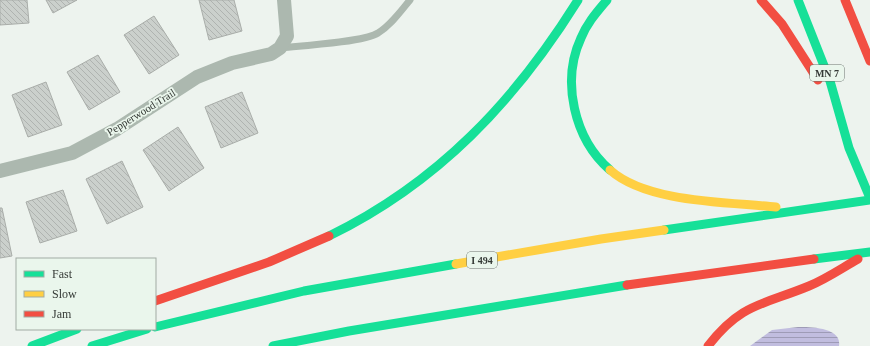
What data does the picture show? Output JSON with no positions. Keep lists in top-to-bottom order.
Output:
{
  "streets": {
    "highway": ["MN 7", "I 494"],
    "street": ["Pepperwood Trail"]
  },
  "crossings": [
    ["MN 7", "I 494"]
  ],
  "legend": ["Fast", "Slow", "Jam"]
}
